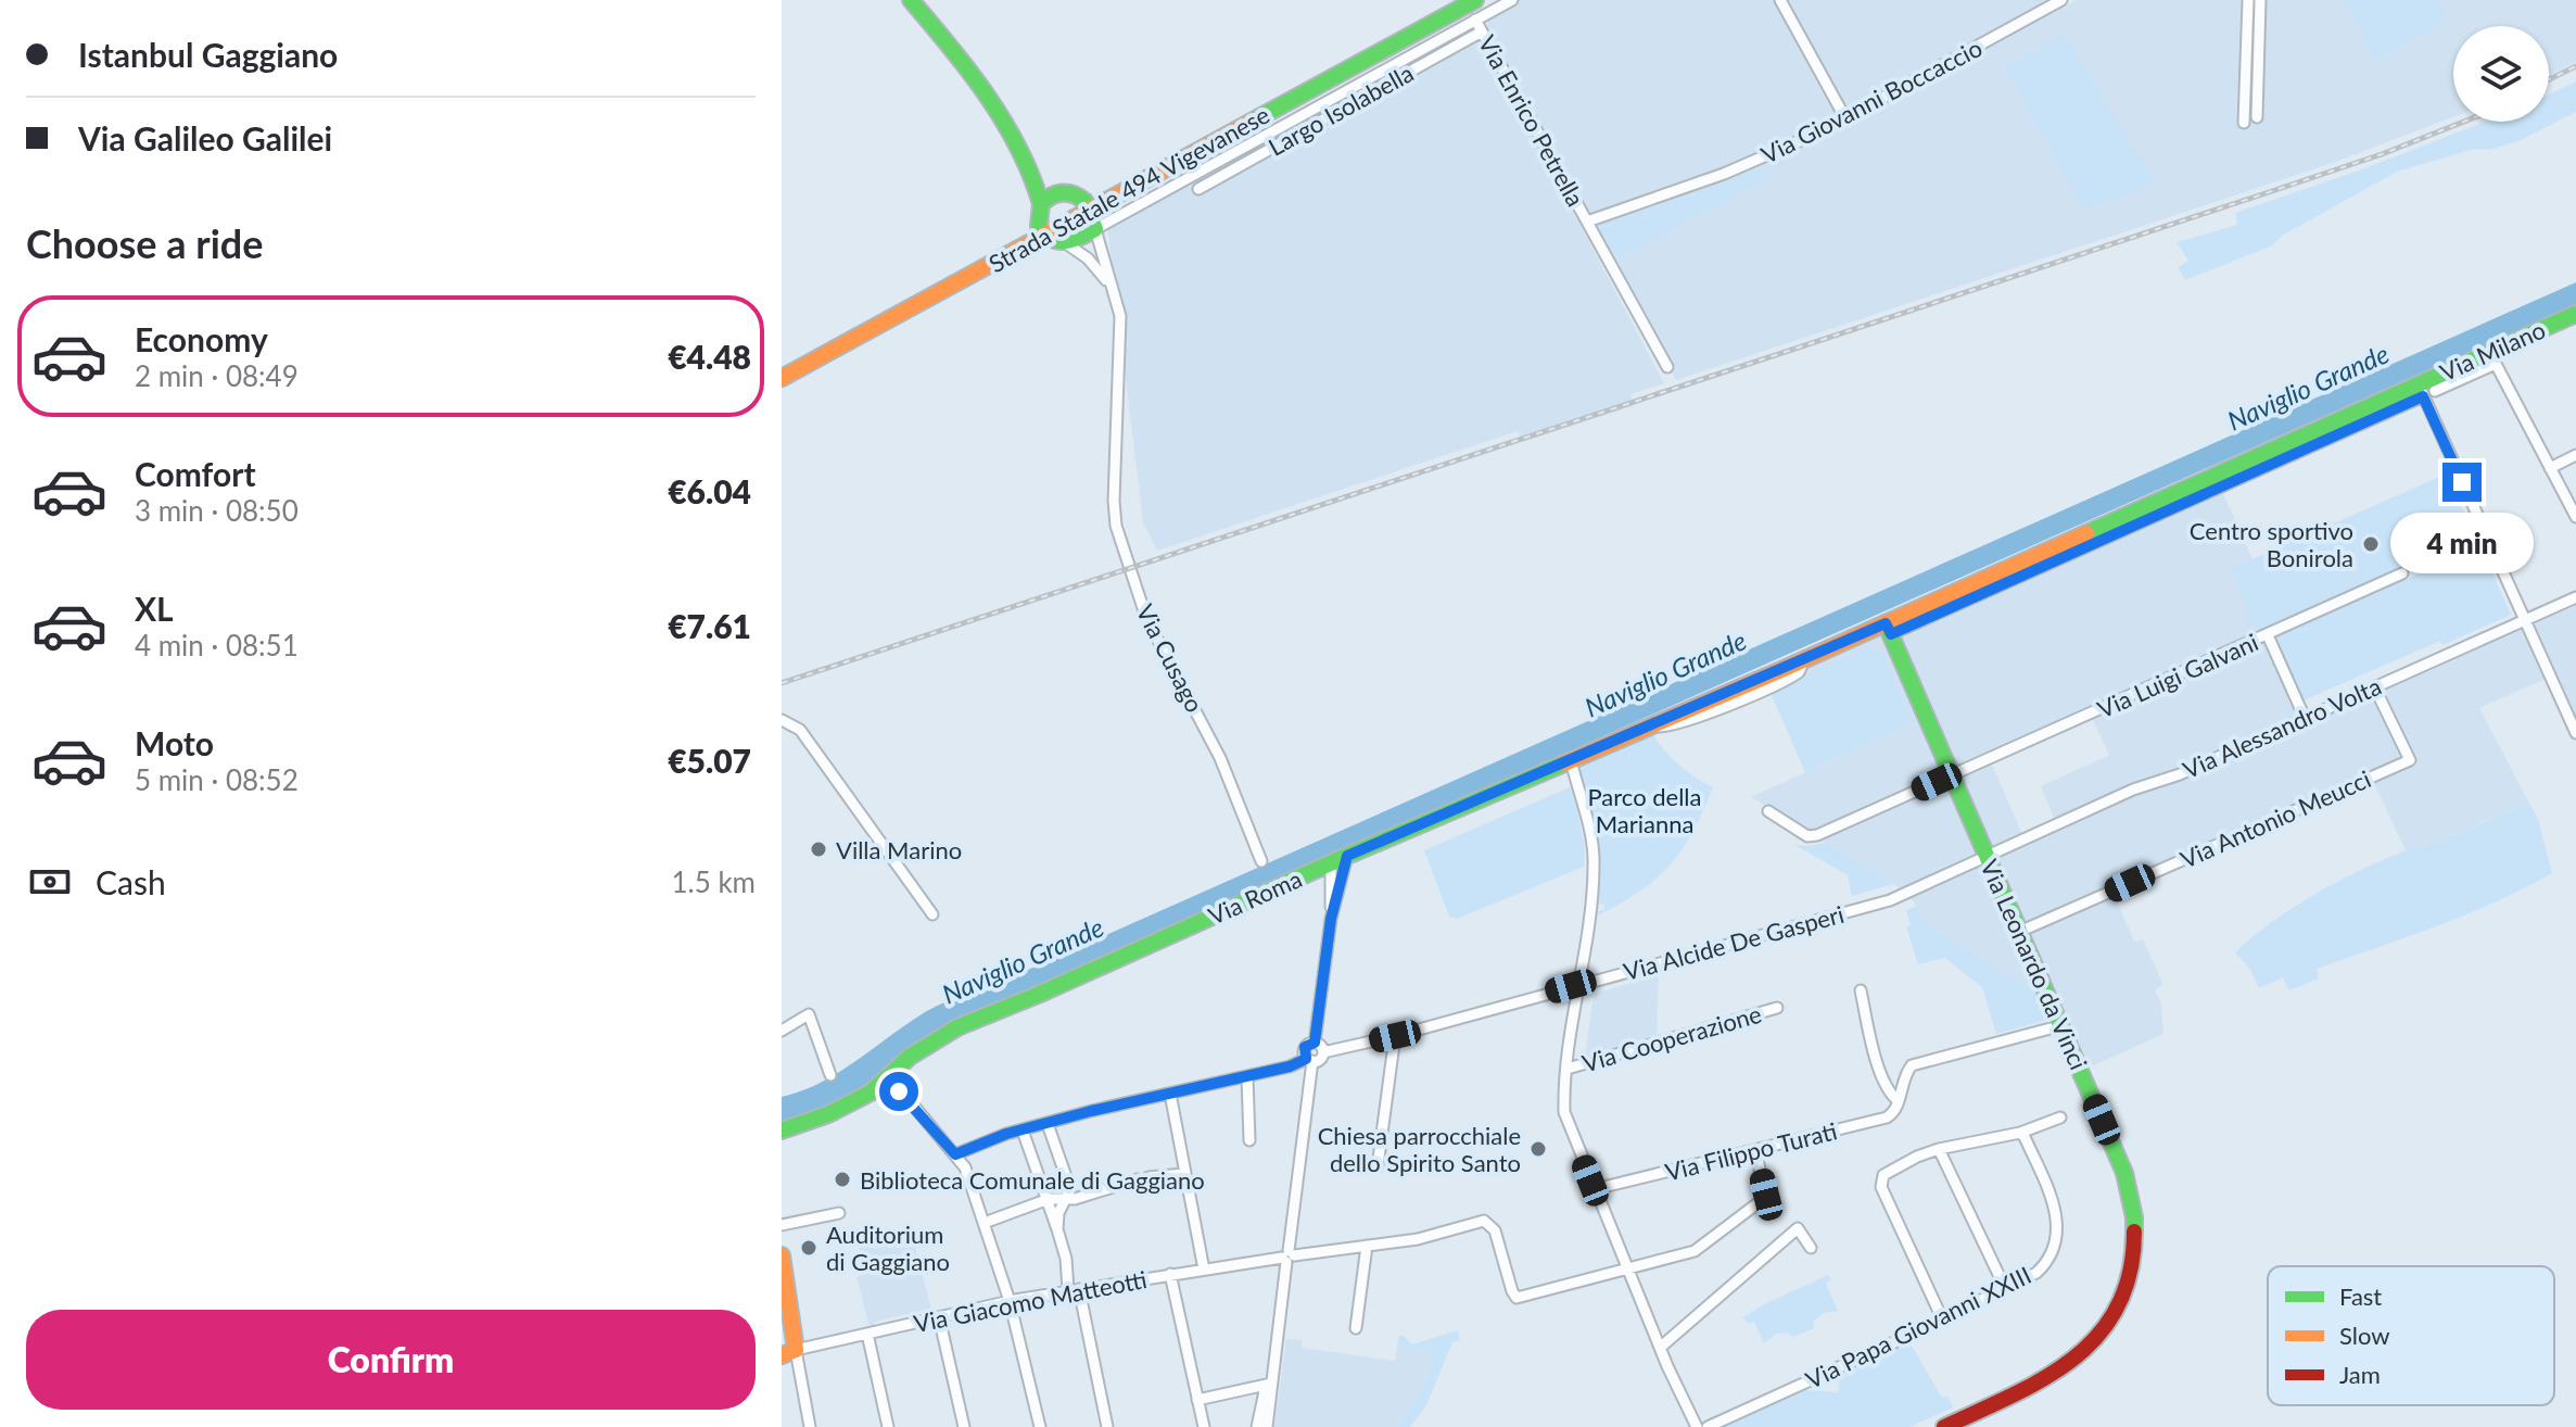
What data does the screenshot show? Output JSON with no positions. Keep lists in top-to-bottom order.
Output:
{
  "streets": {
    "main road": [
      "Strada Statale 494 Vigevanese",
      "Via Milano",
      "Via Roma",
      "Via Leonardo da Vinci"
    ],
    "street": [
      "Via Giovanni Boccaccio",
      "Largo Isolabella",
      "Via Enrico Petrella",
      "Via Cusago",
      "Via Luigi Galvani",
      "Via Alessandro Volta",
      "Via Antonio Meucci",
      "Via Alcide De Gasperi",
      "Via Cooperazione",
      "Via Filippo Turati",
      "Via Giacomo Matteotti",
      "Via Papa Giovanni XXIII"
    ]
  },
  "crossings": [
    ["Via Giovanni Boccaccio", "Via Enrico Petrella"],
    ["Largo Isolabella", "Via Enrico Petrella"],
    ["Via Milano", "Via Roma"],
    ["Via Milano", "Via Leonardo da Vinci"],
    ["Via Luigi Galvani", "Via Leonardo da Vinci"],
    ["Via Alessandro Volta", "Via Antonio Meucci"],
    ["Via Alessandro Volta", "Via Alcide De Gasperi"],
    ["Via Alessandro Volta", "Via Leonardo da Vinci"],
    ["Via Antonio Meucci", "Via Leonardo da Vinci"],
    ["Via Roma", "Via Leonardo da Vinci"],
    ["Via Alcide De Gasperi", "Via Leonardo da Vinci"]
  ],
  "water": ["Naviglio Grande"],
  "parks": ["Parco della Marianna"],
  "places": [
    "Centro sportivo Bonirola",
    "Villa Marino",
    "Chiesa parrocchiale dello Spirito Santo",
    "Biblioteca Comunale di Gaggiano",
    "Auditorium di Gaggiano"
  ],
  "legend": ["Fast", "Slow", "Jam"],
  "page": {
    "banner": ["Istanbul Gaggiano", "Via Galileo Galilei"],
    "heading": "Choose a ride",
    "list": [
      {
        "name": "Economy",
        "note": "2 min · 08:49",
        "value": "€4.48"
      },
      {
        "name": "Comfort",
        "note": "3 min · 08:50",
        "value": "€6.04"
      },
      {
        "name": "XL",
        "note": "4 min · 08:51",
        "value": "€7.61"
      },
      {
        "name": "Moto",
        "note": "5 min · 08:52",
        "value": "€5.07"
      }
    ],
    "bubble": "4 min",
    "pay": ["Cash", "1.5 km"],
    "buttons": "Confirm"
  }
}
